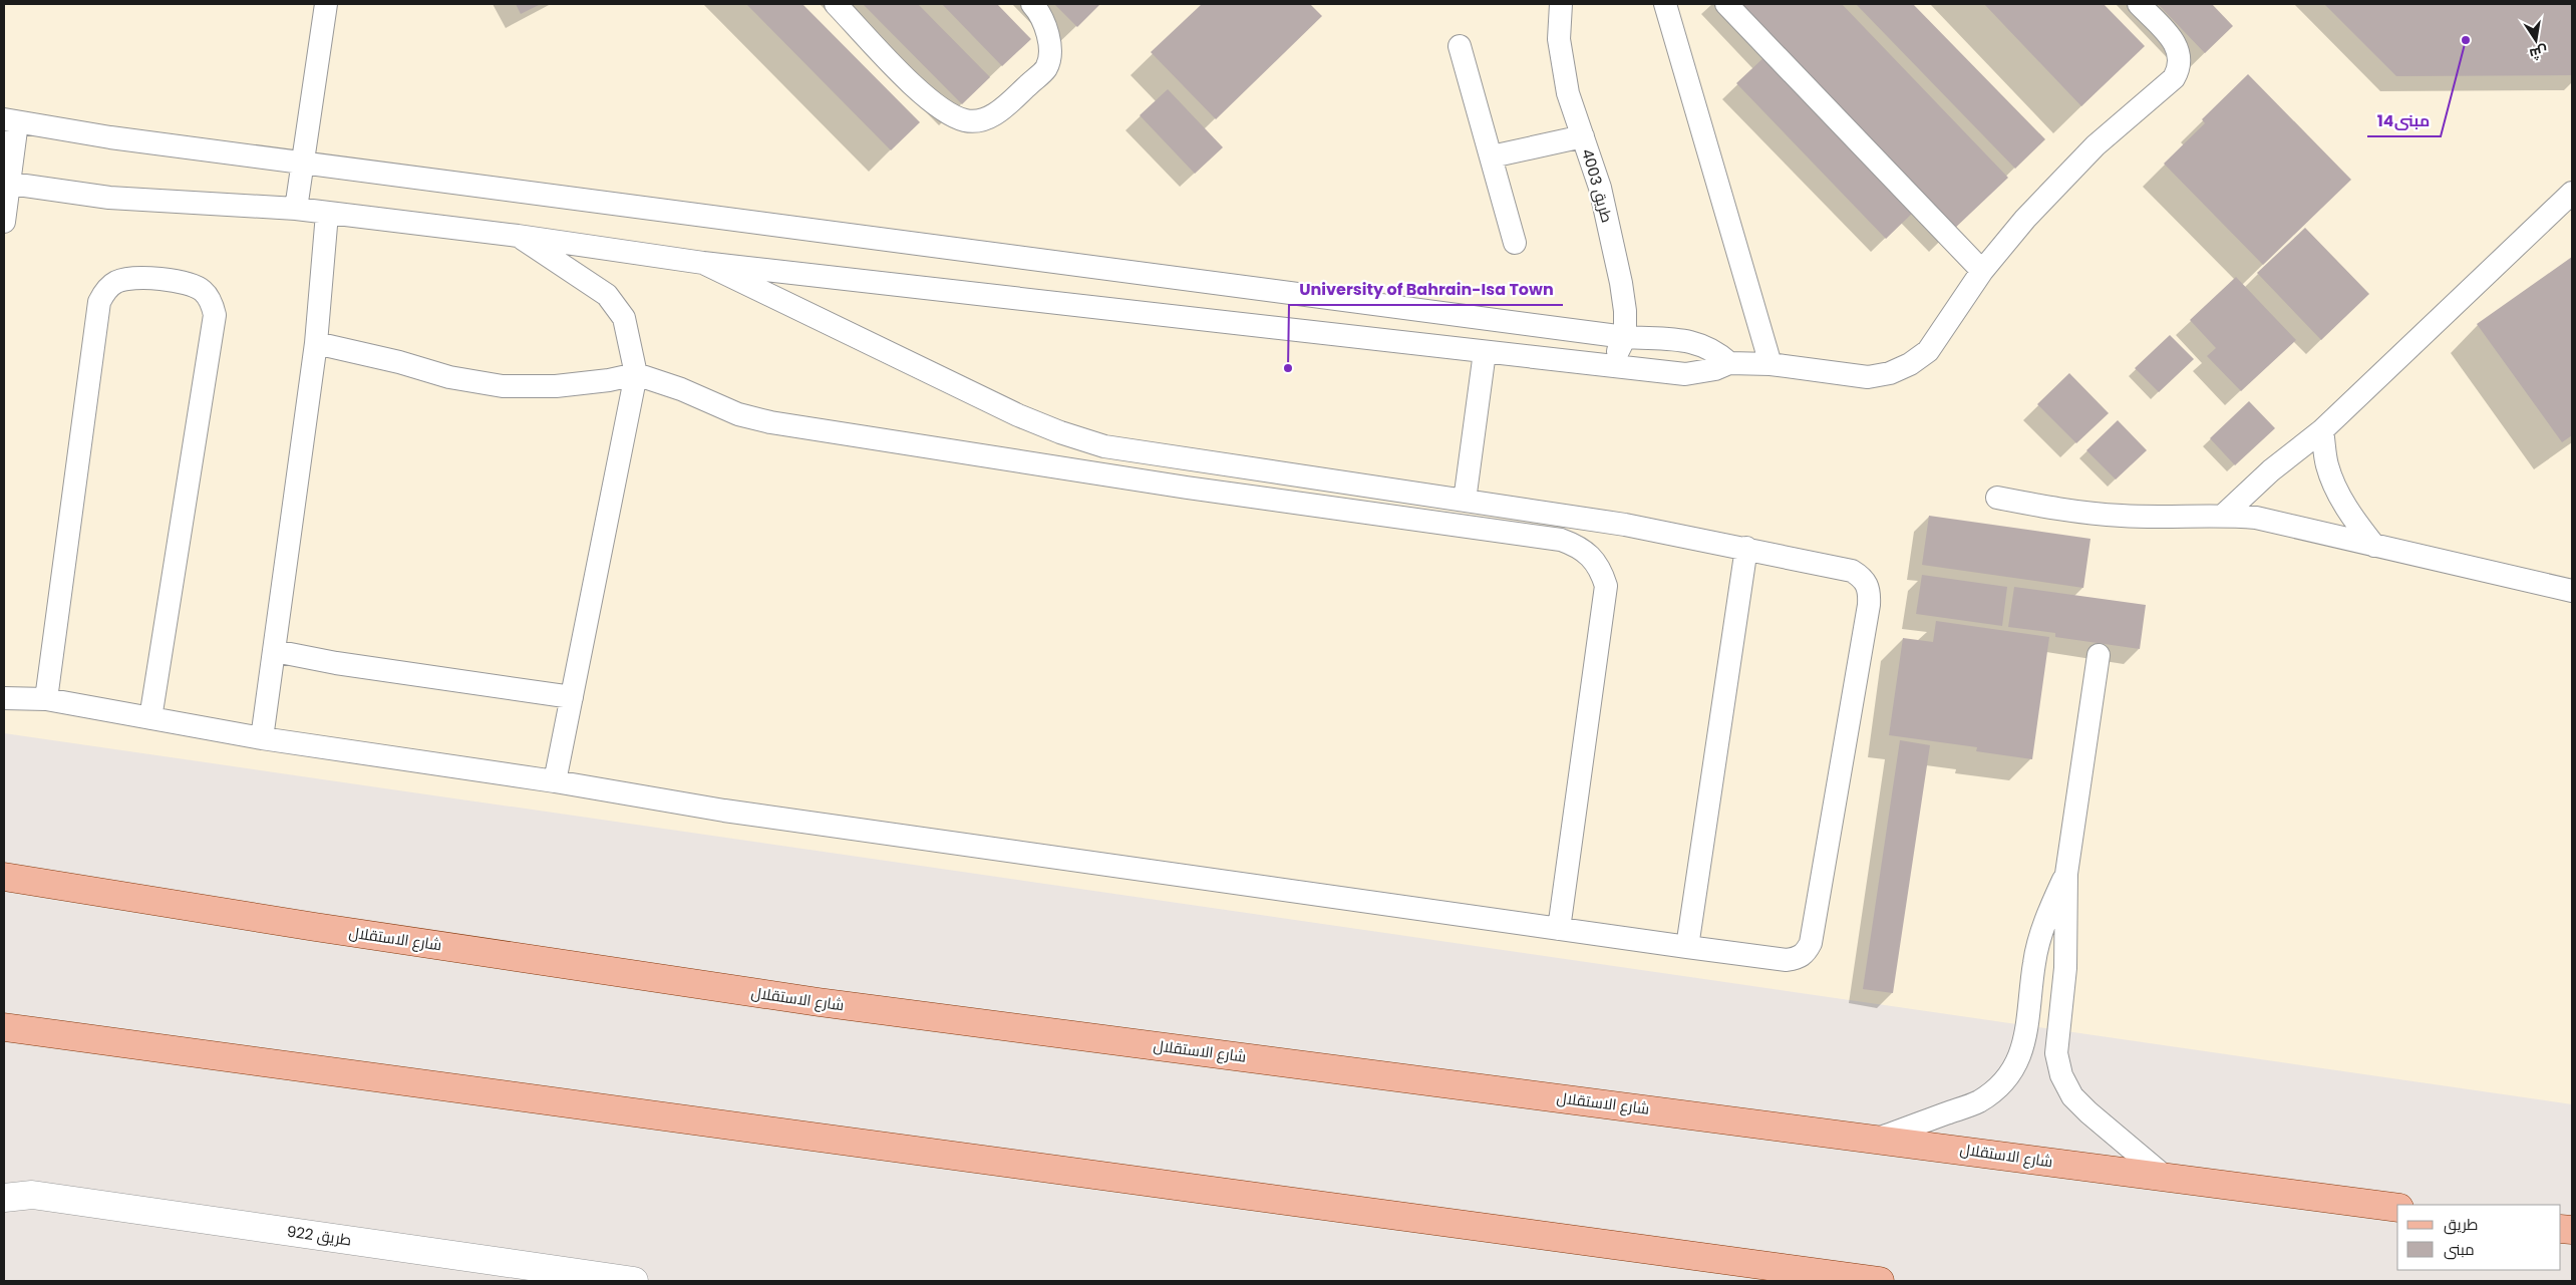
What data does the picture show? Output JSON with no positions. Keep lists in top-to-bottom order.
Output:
{
  "streets": {
    "main road": ["شارع الاستقلال"],
    "street": ["طريق 922"],
    "lane": ["طريق 4003"]
  },
  "places": ["مبنى14", "University of Bahrain-Isa Town"],
  "legend": ["طريق", "مبنى"],
  "north": "bottom"
}
